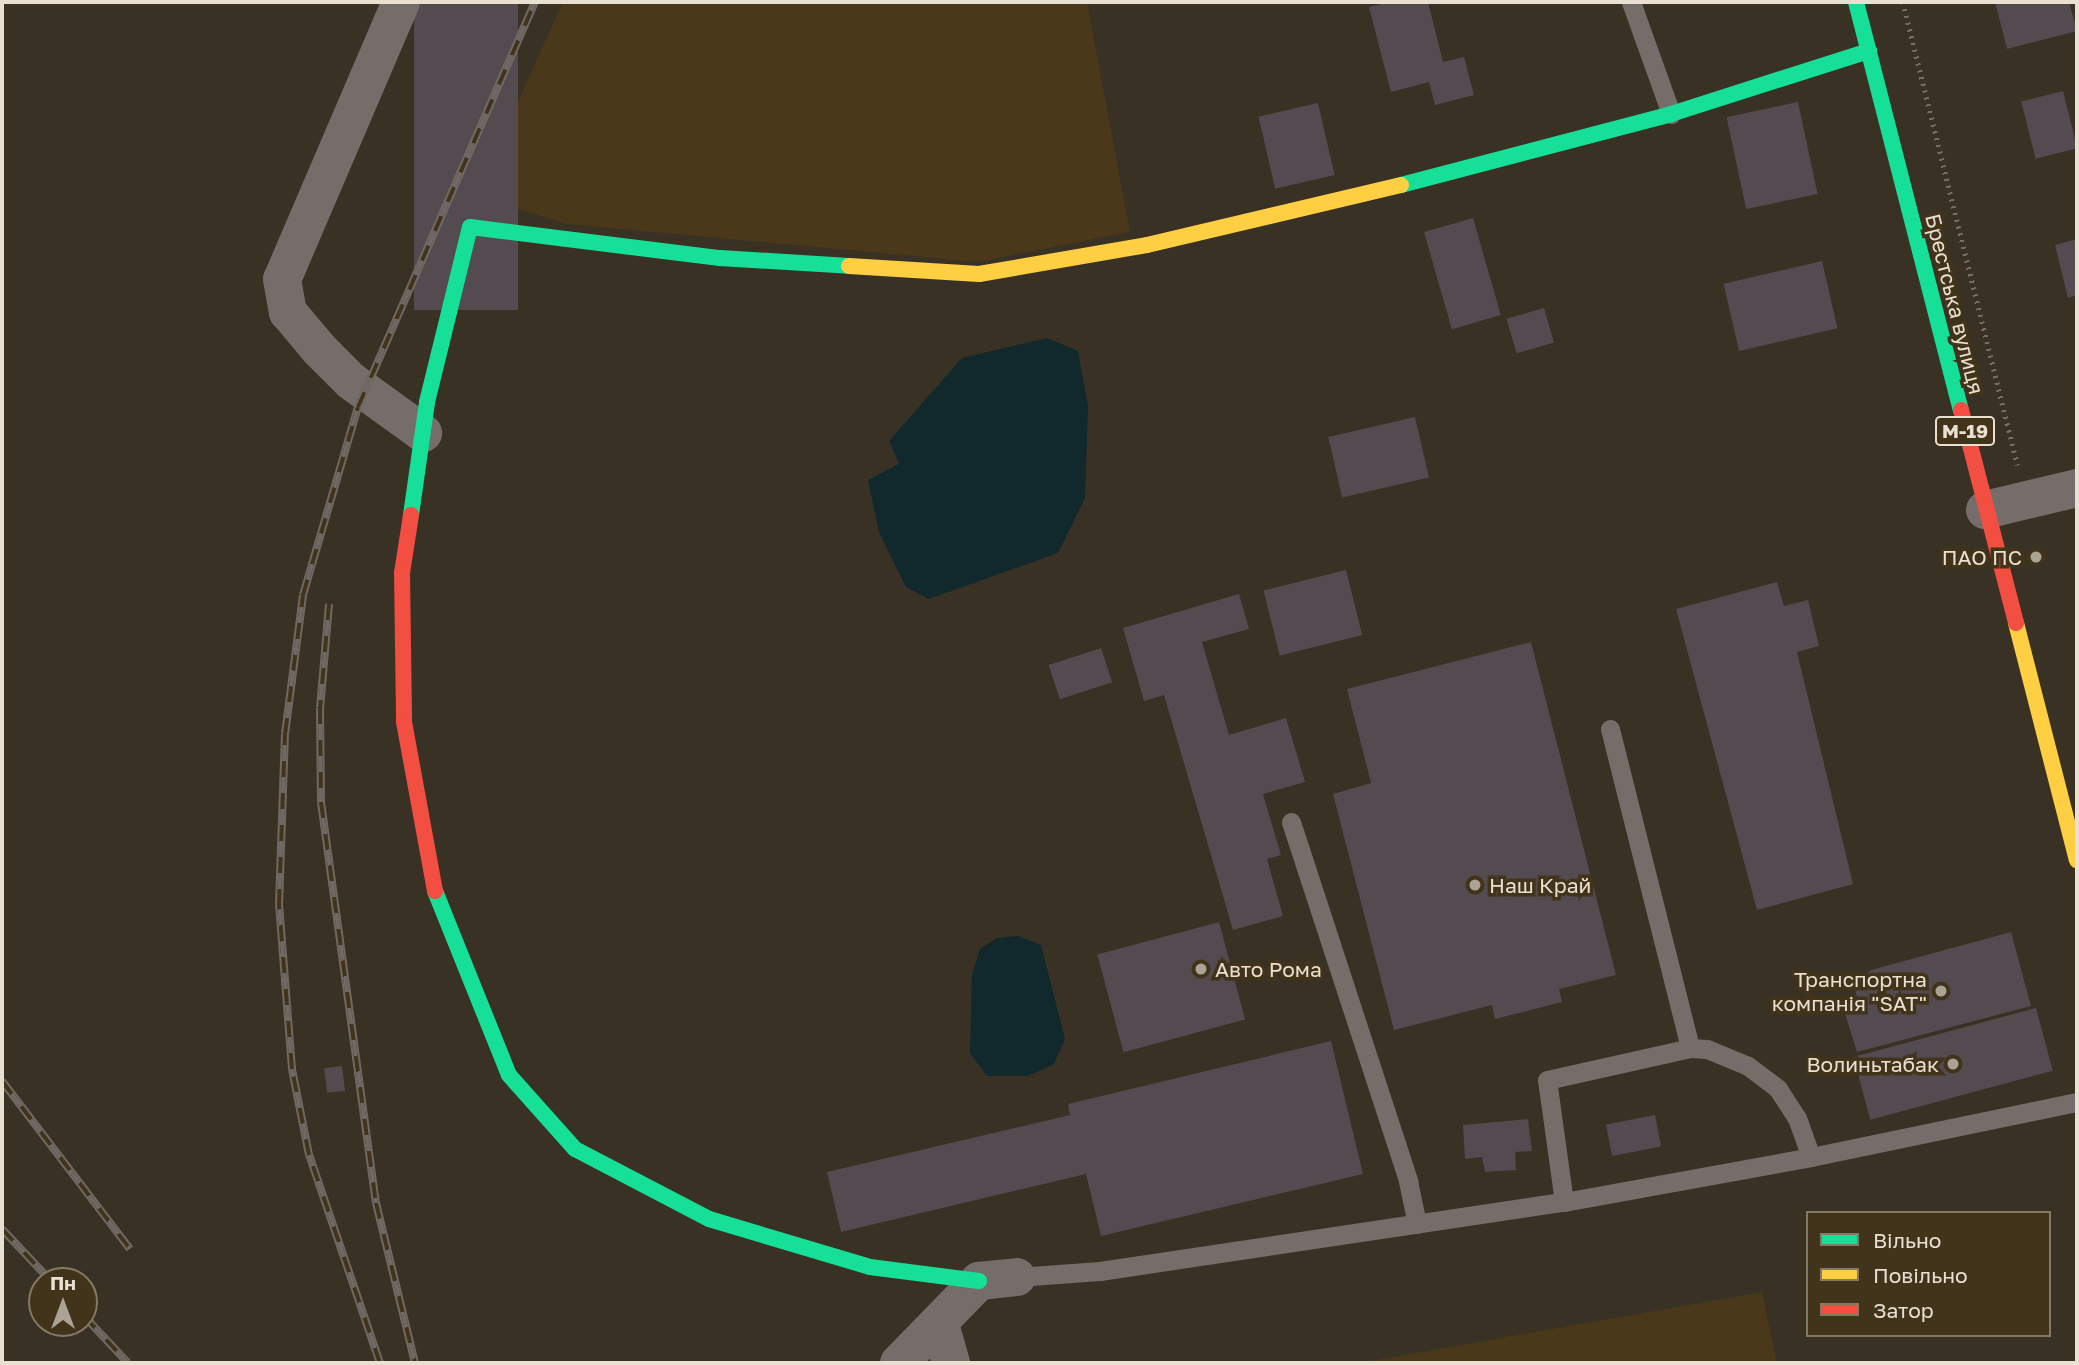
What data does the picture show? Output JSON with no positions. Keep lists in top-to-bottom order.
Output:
{
  "streets": {
    "main road": ["Брестська вулиця", "М-19"]
  },
  "places": [
    "ПАО ПС",
    "Наш Край",
    "Авто Рома",
    "Транспортна компанія \"SAT\"",
    "Волиньтабак"
  ],
  "legend": ["Вільно", "Повільно", "Затор"],
  "north": "top"
}
